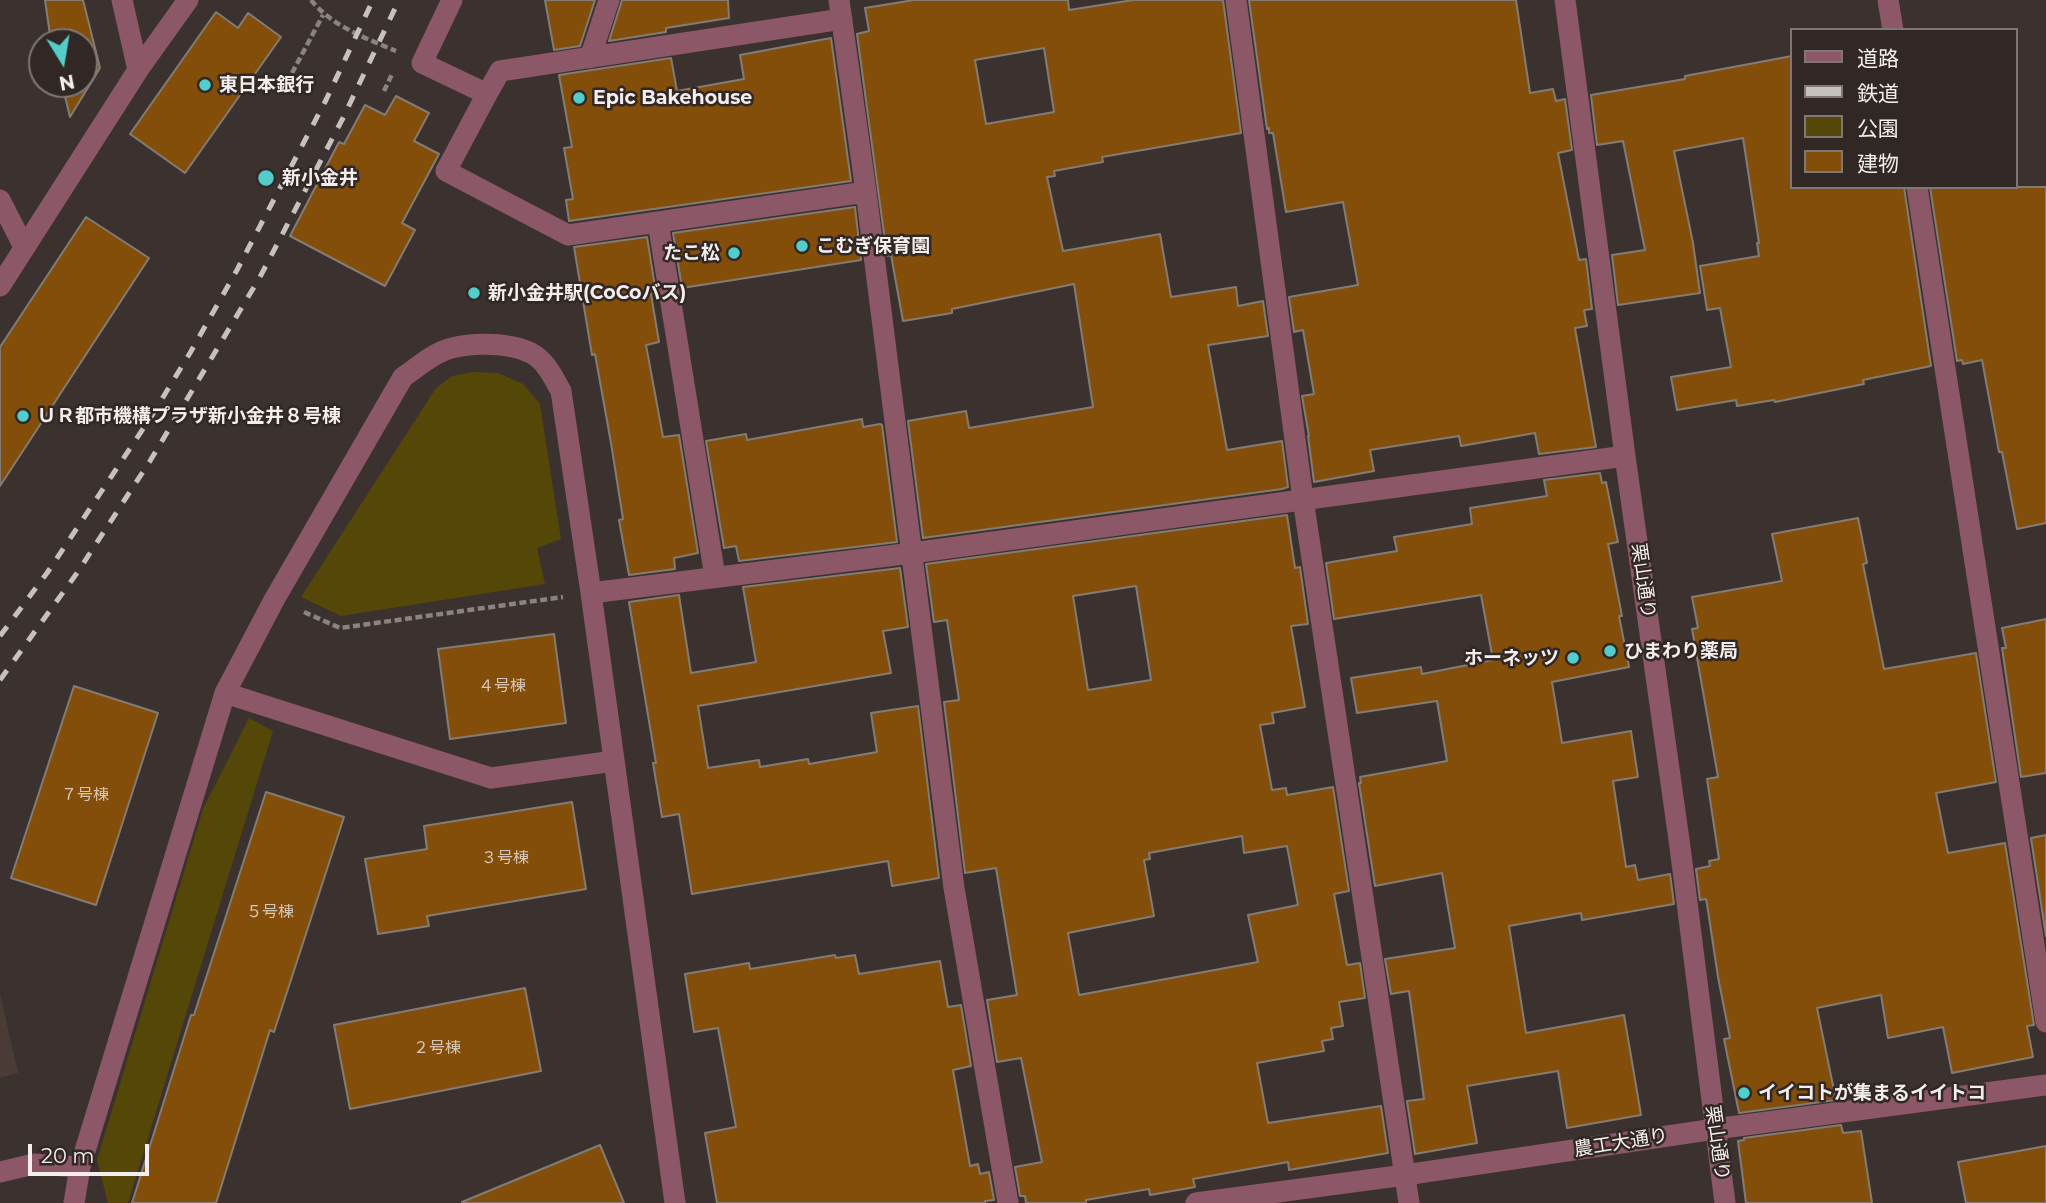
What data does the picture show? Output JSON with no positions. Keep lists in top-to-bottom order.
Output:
{
  "streets": {
    "street": ["栗山通り", "農工大通り"]
  },
  "crossings": [
    ["栗山通り", "農工大通り"]
  ],
  "places": [
    "東日本銀行",
    "Epic Bakehouse",
    "新小金井",
    "こむぎ保育園",
    "たこ松",
    "新小金井駅(CoCoバス)",
    "ＵＲ都市機構プラザ新小金井８号棟",
    "ひまわり薬局",
    "ホーネッツ",
    "イイコトが集まるイイトコ"
  ],
  "house_numbers": [
    "４号棟",
    "７号棟",
    "３号棟",
    "５号棟",
    "２号棟"
  ],
  "legend": [
    "道路",
    "鉄道",
    "公園",
    "建物"
  ],
  "scale_bar": "20 m",
  "north": "bottom"
}
